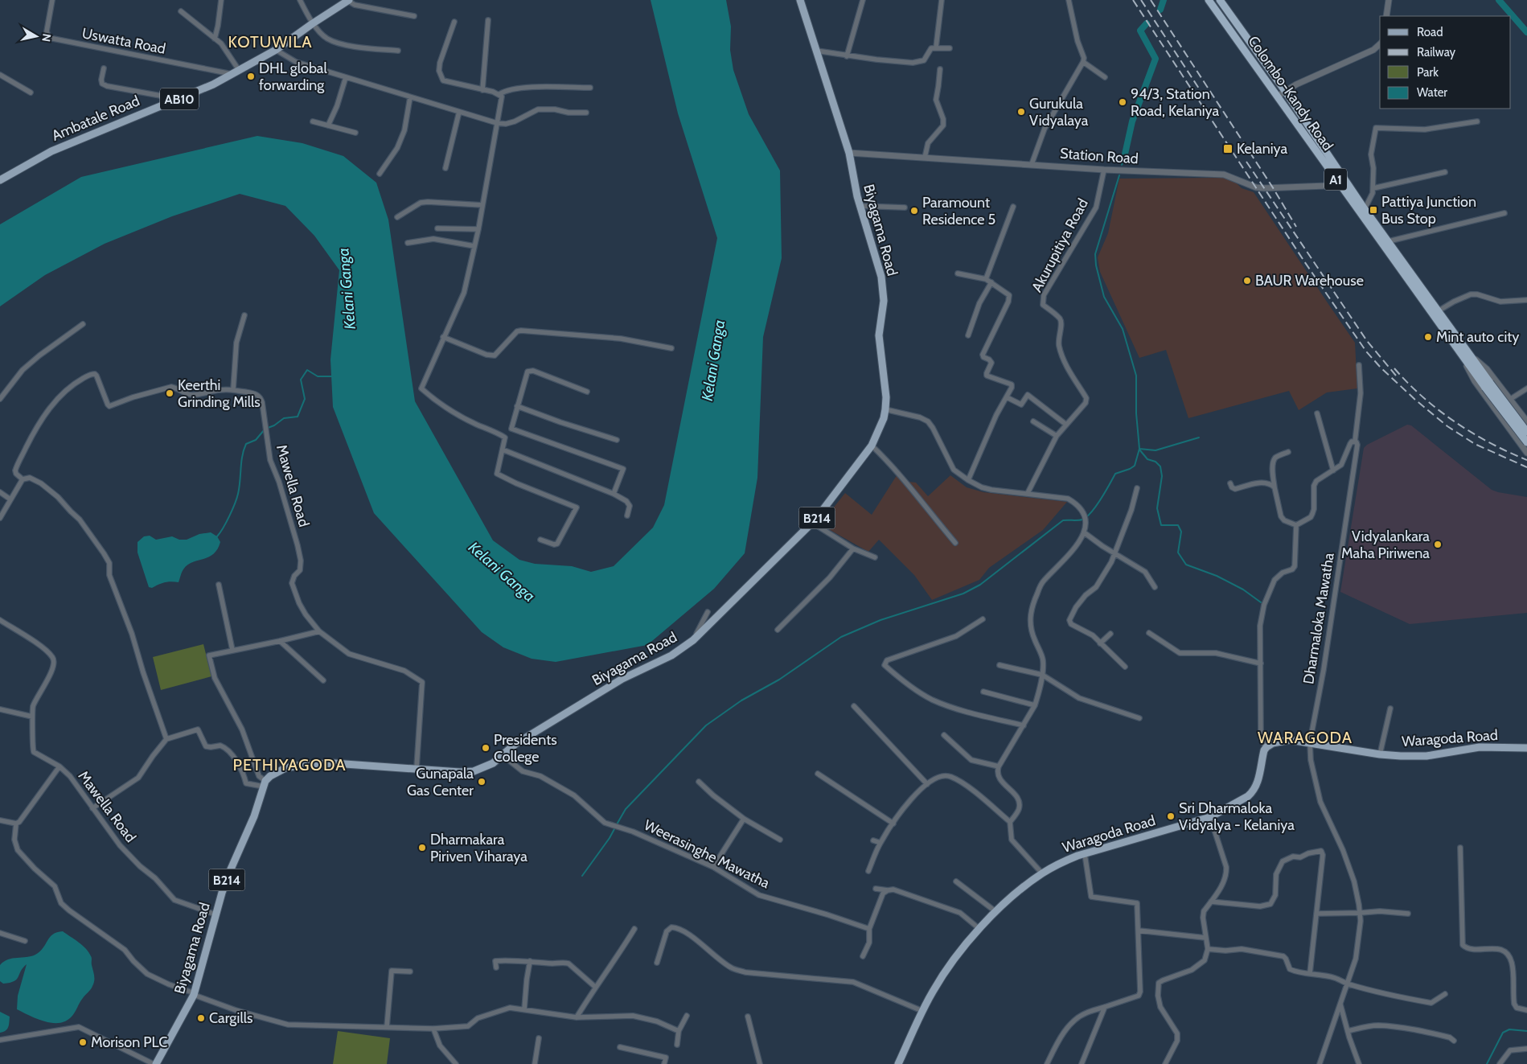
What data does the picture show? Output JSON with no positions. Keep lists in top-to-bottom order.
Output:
{
  "streets": {
    "highway": ["Colombo-Kandy Road", "A1"],
    "main road": [
      "AB10",
      "Ambatale Road",
      "Biyagama Road",
      "B214",
      "Waragoda Road"
    ],
    "street": [
      "Uswatta Road",
      "Station Road",
      "Akurupitiya Road",
      "Mawella Road",
      "Dharmaloka Mawatha",
      "Weerasinghe Mawatha"
    ]
  },
  "crossings": [
    ["Uswatta Road", "Ambatale Road"],
    ["Colombo-Kandy Road", "Station Road"],
    ["Colombo-Kandy Road", "A1"],
    ["Station Road", "Biyagama Road"],
    ["Station Road", "Akurupitiya Road"],
    ["Biyagama Road", "Mawella Road"],
    ["Biyagama Road", "Weerasinghe Mawatha"],
    ["Dharmaloka Mawatha", "Waragoda Road"]
  ],
  "districts": ["KOTUWILA", "WARAGODA", "PETHIYAGODA"],
  "water": ["Kelani Ganga"],
  "places": {
    "other": [
      "DHL global forwarding",
      "94/3, Station Road, Kelaniya",
      "Gurukula Vidyalaya",
      "Paramount Residence 5",
      "BAUR Warehouse",
      "Mint auto city",
      "Keerthi Grinding Mills",
      "Vidyalankara Maha Piriwena",
      "Presidents College",
      "Gunapala Gas Center",
      "Sri Dharmaloka Vidyalya - Kelaniya",
      "Dharmakara Piriven Viharaya",
      "Cargills",
      "Morison PLC"
    ],
    "transit": ["Kelaniya", "Pattiya Junction Bus Stop"]
  },
  "legend": [
    "Road",
    "Railway",
    "Park",
    "Water"
  ],
  "north": "right"
}
